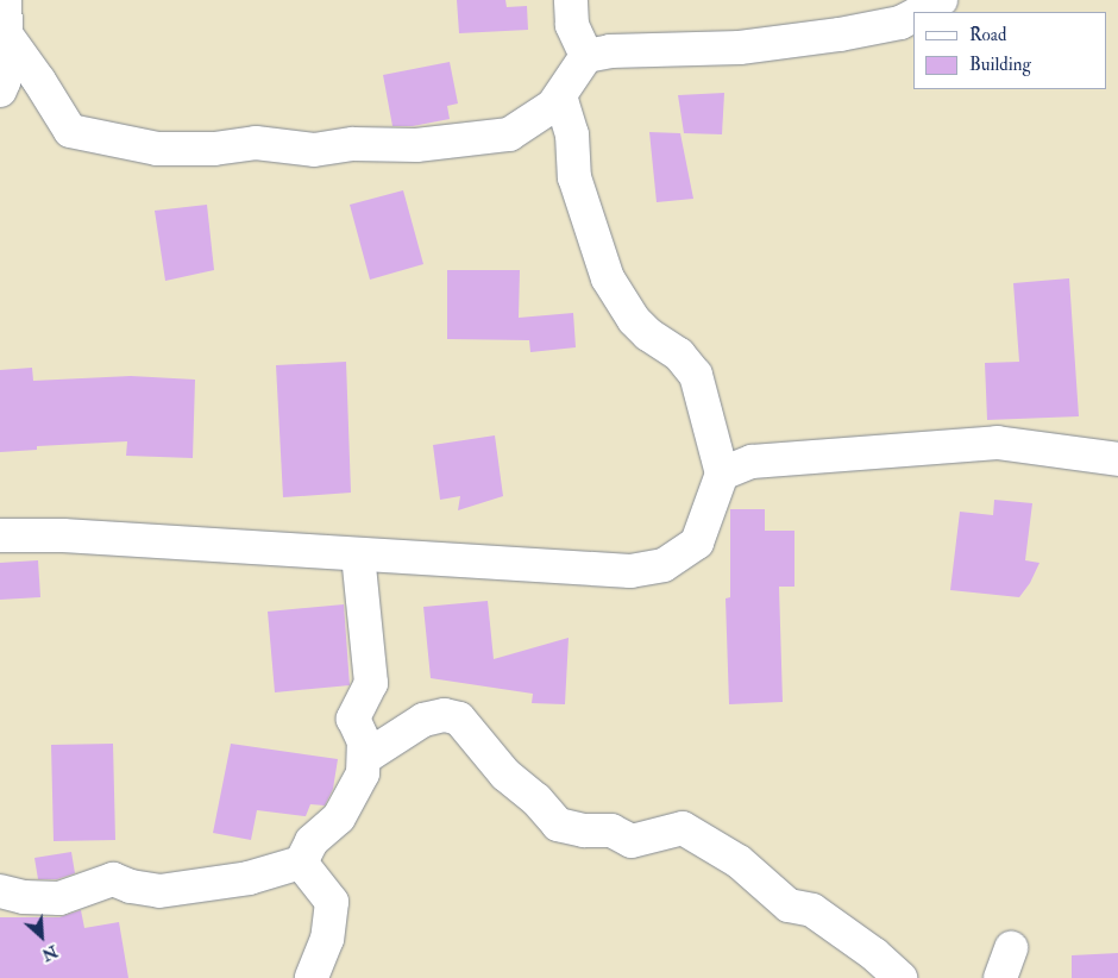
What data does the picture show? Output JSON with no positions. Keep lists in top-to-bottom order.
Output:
{
  "legend": ["Road", "Building"],
  "north": "bottom right"
}
